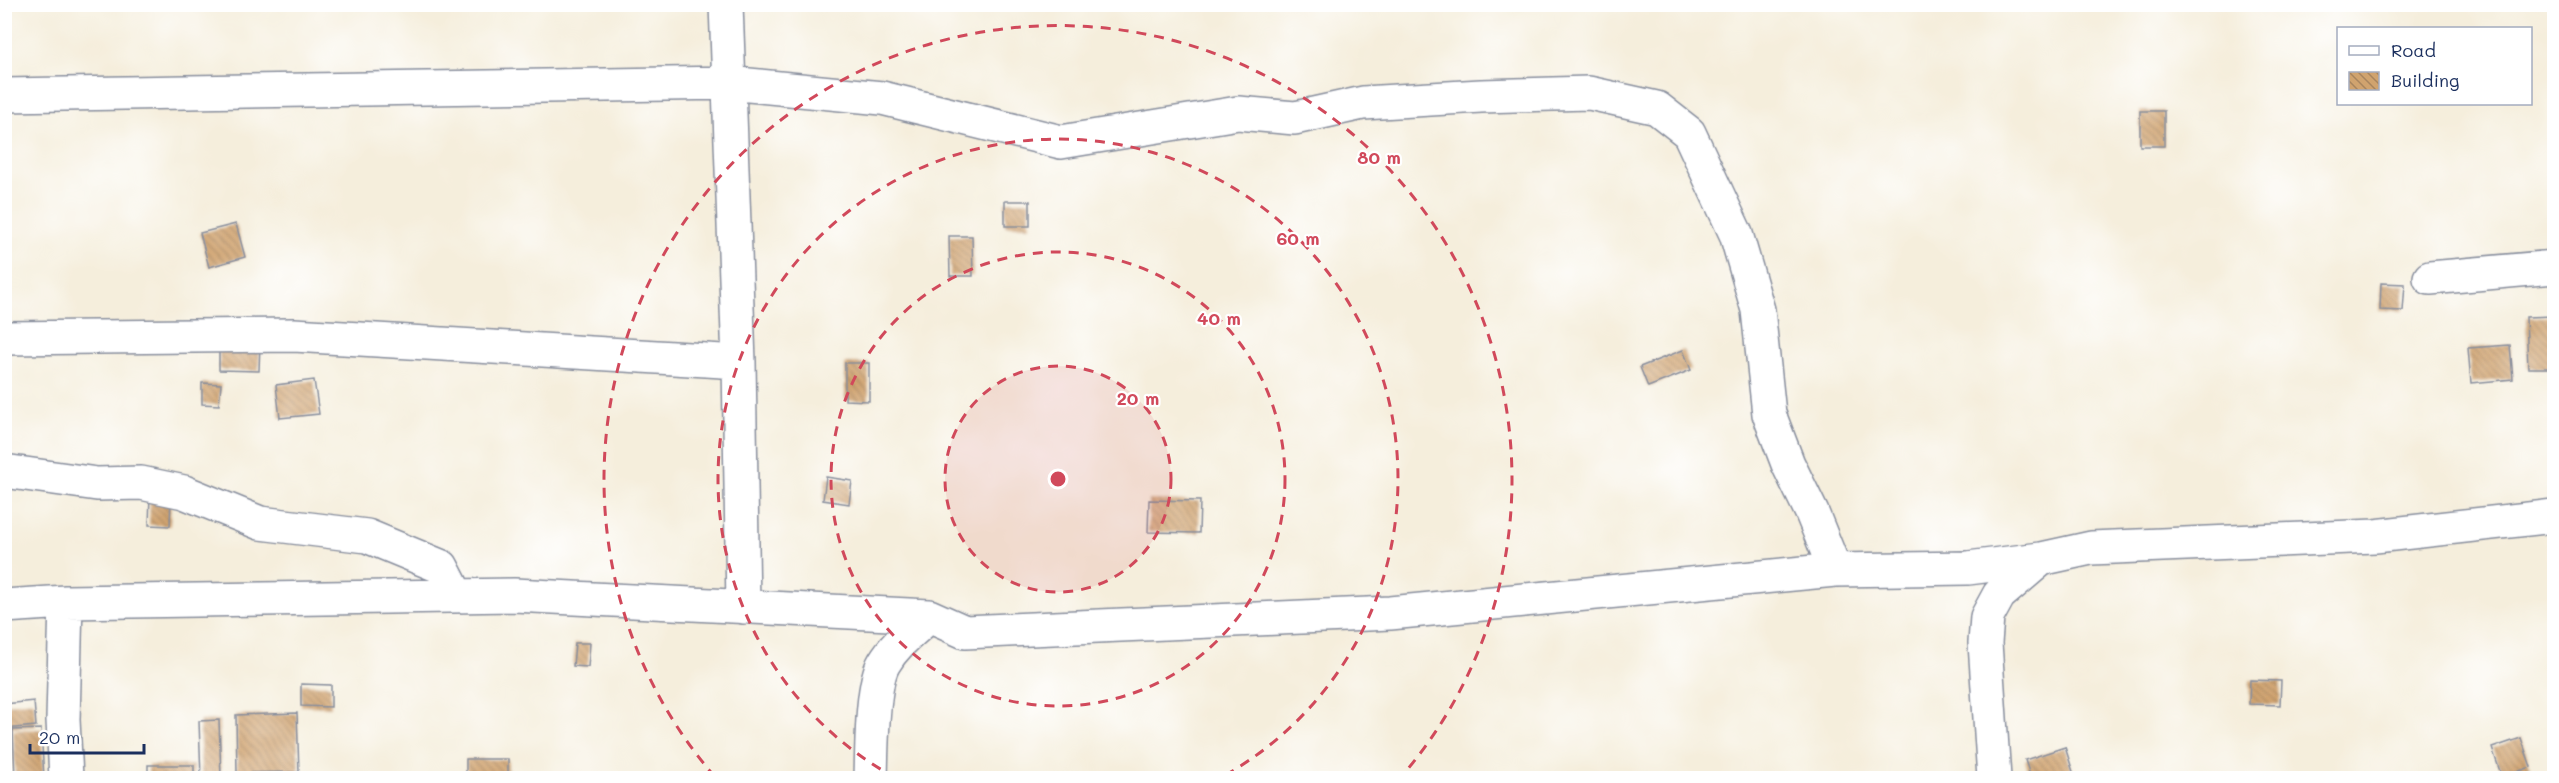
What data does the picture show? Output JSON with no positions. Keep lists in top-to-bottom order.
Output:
{
  "legend": ["Road", "Building"],
  "scale_bar": "20 m",
  "rings": [
    "80 m",
    "60 m",
    "40 m",
    "20 m"
  ]
}
